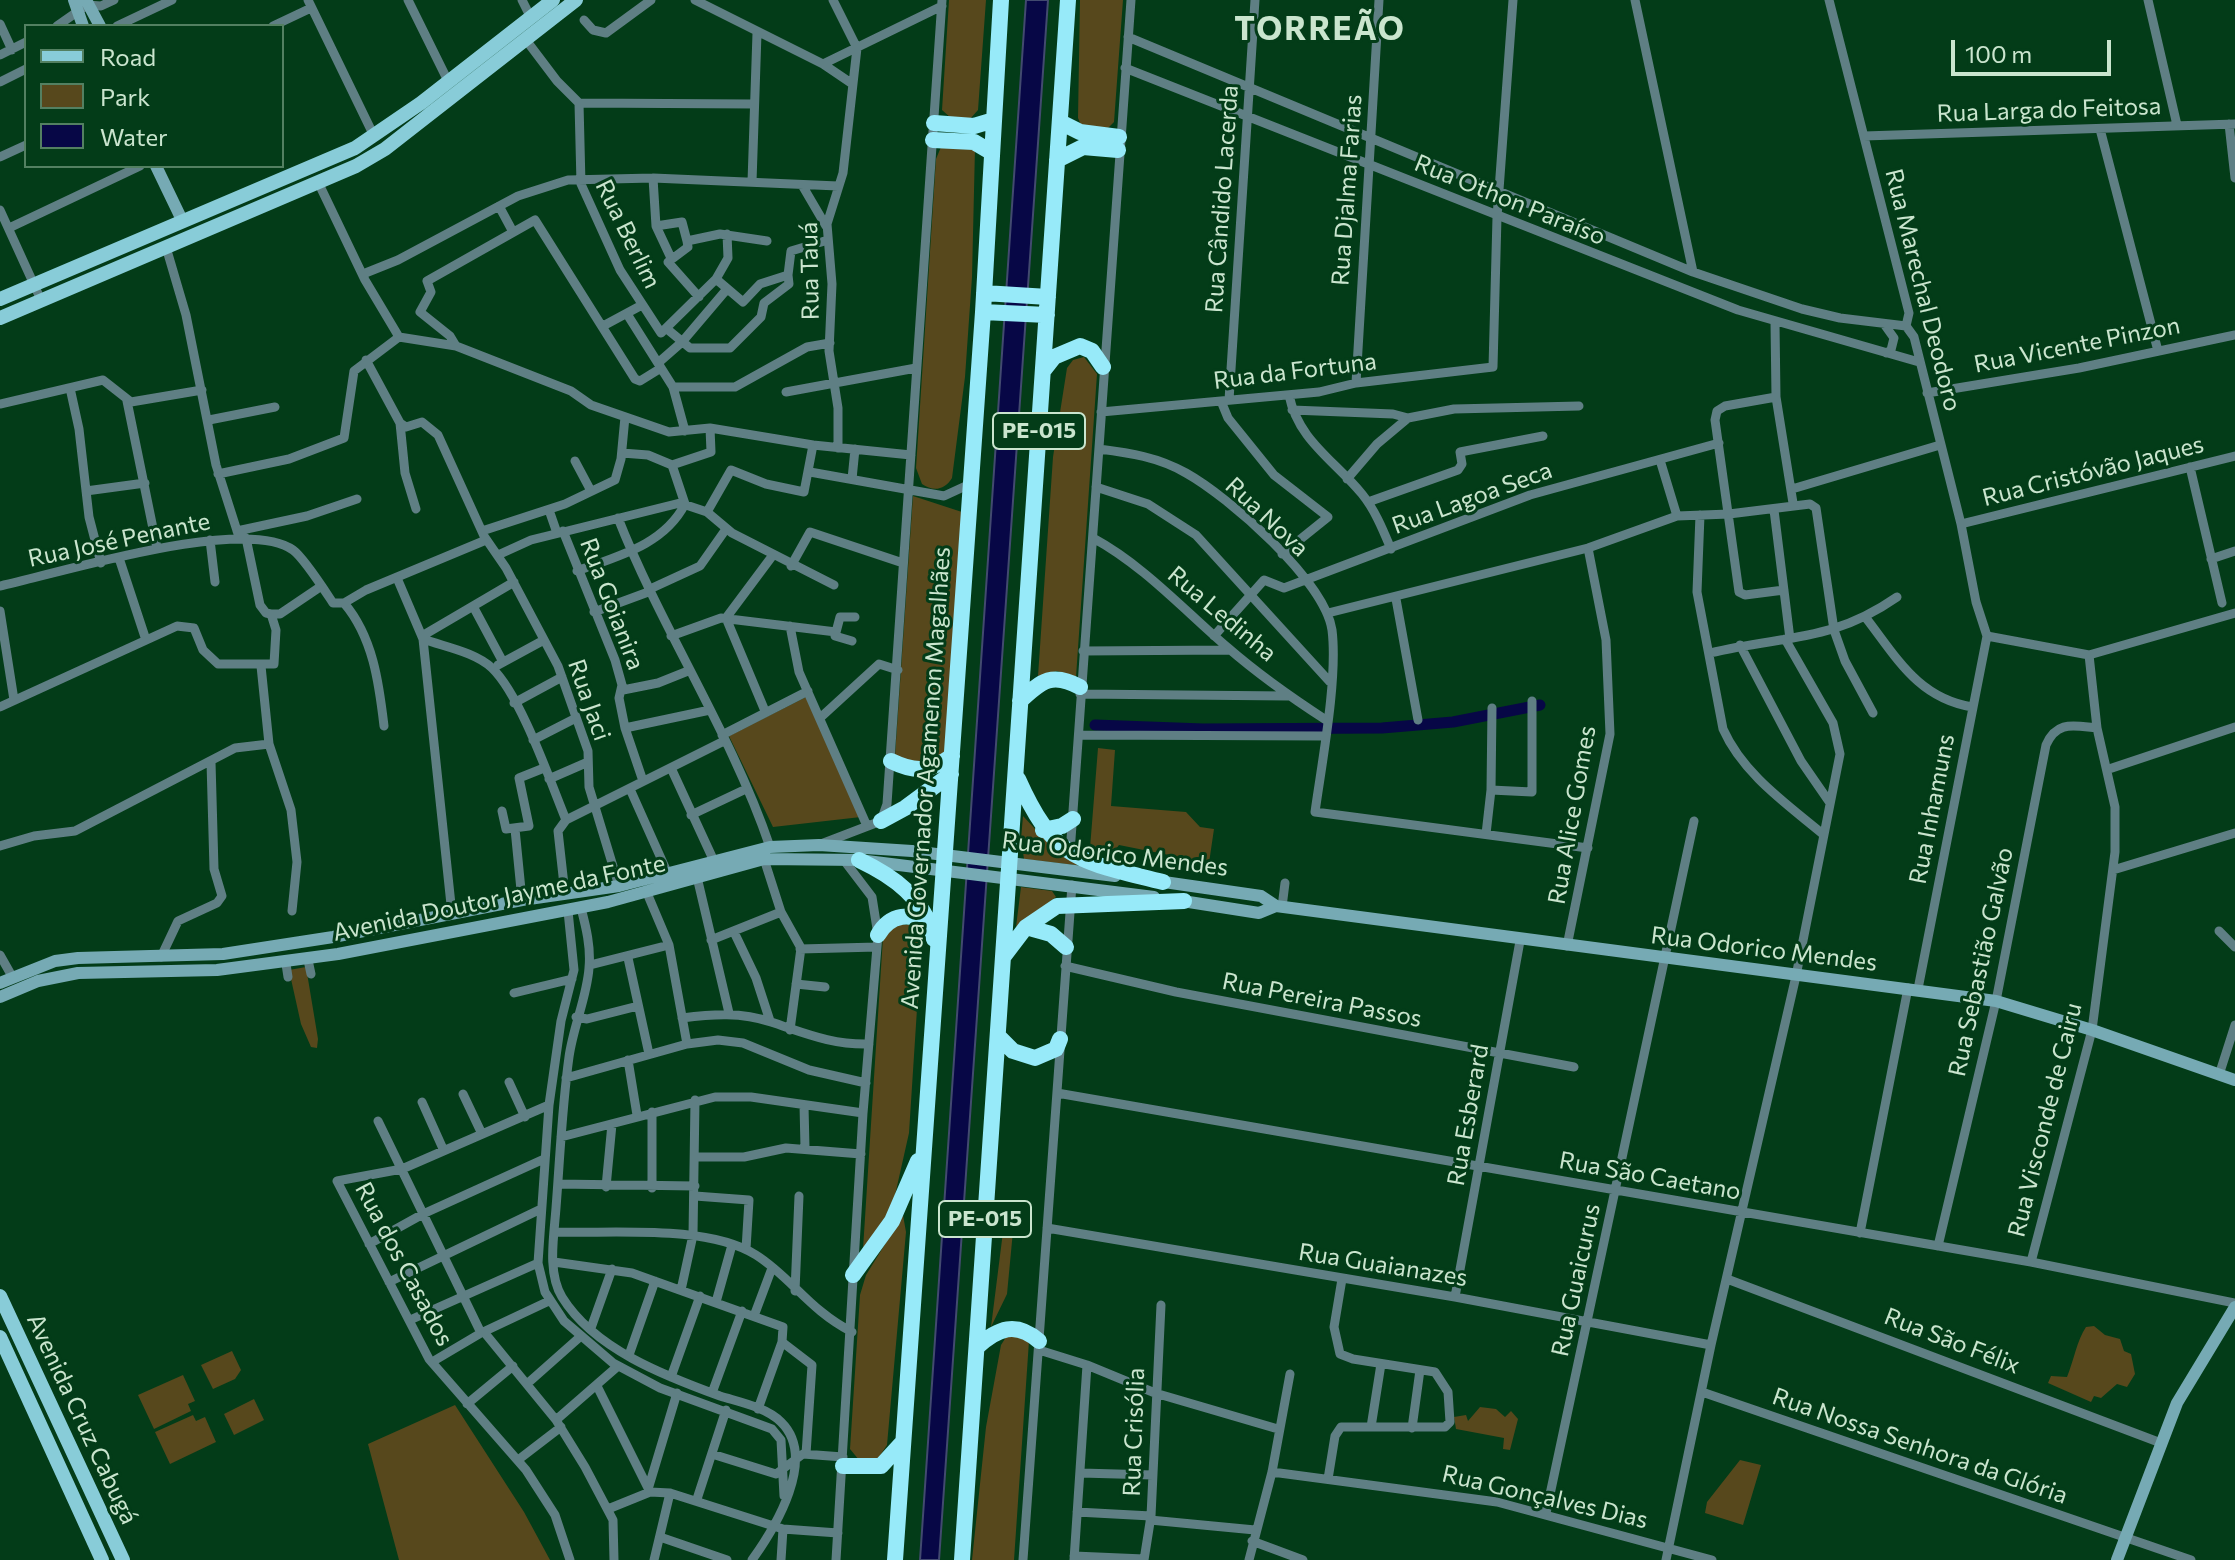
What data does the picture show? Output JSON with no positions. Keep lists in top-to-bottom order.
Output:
{
  "streets": {
    "highway": ["PE-015", "Avenida Governador Agamenon Magalhães"],
    "main road": ["Rua Odorico Mendes", "Avenida Doutor Jayme da Fonte", "Avenida Cruz Cabugá"],
    "street": [
      "Rua Larga do Feitosa",
      "Rua Djalma Farias",
      "Rua Cândido Lacerda",
      "Rua Othon Paraíso",
      "Rua Berlim",
      "Rua Tauá",
      "Rua Marechal Deodoro",
      "Rua Vicente Pinzon",
      "Rua da Fortuna",
      "Rua Cristóvão Jaques",
      "Rua Lagoa Seca",
      "Rua Nova",
      "Rua José Penante",
      "Rua Goianira",
      "Rua Ledinha",
      "Rua Jaci",
      "Rua Inhamuns",
      "Rua Alice Gomes",
      "Rua Sebastião Galvão",
      "Rua Pereira Passos",
      "Rua Esberard",
      "Rua Visconde de Cairu",
      "Rua São Caetano",
      "Rua dos Casados",
      "Rua Guaianazes",
      "Rua Guaicurus",
      "Rua São Félix",
      "Rua Crisólia",
      "Rua Nossa Senhora da Glória",
      "Rua Gonçalves Dias"
    ]
  },
  "crossings": [
    ["Rua Larga do Feitosa", "Rua Marechal Deodoro"],
    ["Rua Djalma Farias", "Rua Othon Paraíso"],
    ["Rua Djalma Farias", "Rua da Fortuna"],
    ["Rua Cândido Lacerda", "Rua Othon Paraíso"],
    ["Rua Cândido Lacerda", "Rua da Fortuna"],
    ["Rua Othon Paraíso", "Rua Marechal Deodoro"],
    ["Rua Othon Paraíso", "Rua da Fortuna"],
    ["Rua Marechal Deodoro", "Rua Vicente Pinzon"],
    ["Rua Marechal Deodoro", "Rua Cristóvão Jaques"],
    ["Rua Marechal Deodoro", "Rua Inhamuns"],
    ["PE-015", "Rua Odorico Mendes"],
    ["PE-015", "Avenida Doutor Jayme da Fonte"],
    ["Rua Lagoa Seca", "Rua Nova"],
    ["Rua Nova", "Rua Ledinha"],
    ["Rua Jaci", "Avenida Doutor Jayme da Fonte"],
    ["Avenida Governador Agamenon Magalhães", "Avenida Doutor Jayme da Fonte"],
    ["Rua Inhamuns", "Rua Odorico Mendes"],
    ["Rua Inhamuns", "Rua São Caetano"],
    ["Rua Alice Gomes", "Rua Odorico Mendes"],
    ["Rua Odorico Mendes", "Avenida Doutor Jayme da Fonte"],
    ["Rua Odorico Mendes", "Rua Sebastião Galvão"],
    ["Rua Odorico Mendes", "Rua Esberard"],
    ["Rua Odorico Mendes", "Rua Visconde de Cairu"],
    ["Rua Odorico Mendes", "Rua Guaicurus"],
    ["Rua Sebastião Galvão", "Rua Visconde de Cairu"],
    ["Rua Sebastião Galvão", "Rua São Caetano"],
    ["Rua Pereira Passos", "Rua Esberard"],
    ["Rua Esberard", "Rua São Caetano"],
    ["Rua Esberard", "Rua Guaianazes"],
    ["Rua Visconde de Cairu", "Rua São Caetano"],
    ["Rua São Caetano", "Rua Guaicurus"],
    ["Rua Guaianazes", "Rua Guaicurus"],
    ["Rua Guaicurus", "Rua Gonçalves Dias"]
  ],
  "districts": ["TORREÃO"],
  "legend": ["Road", "Park", "Water"],
  "scale_bar": "100 m"
}
